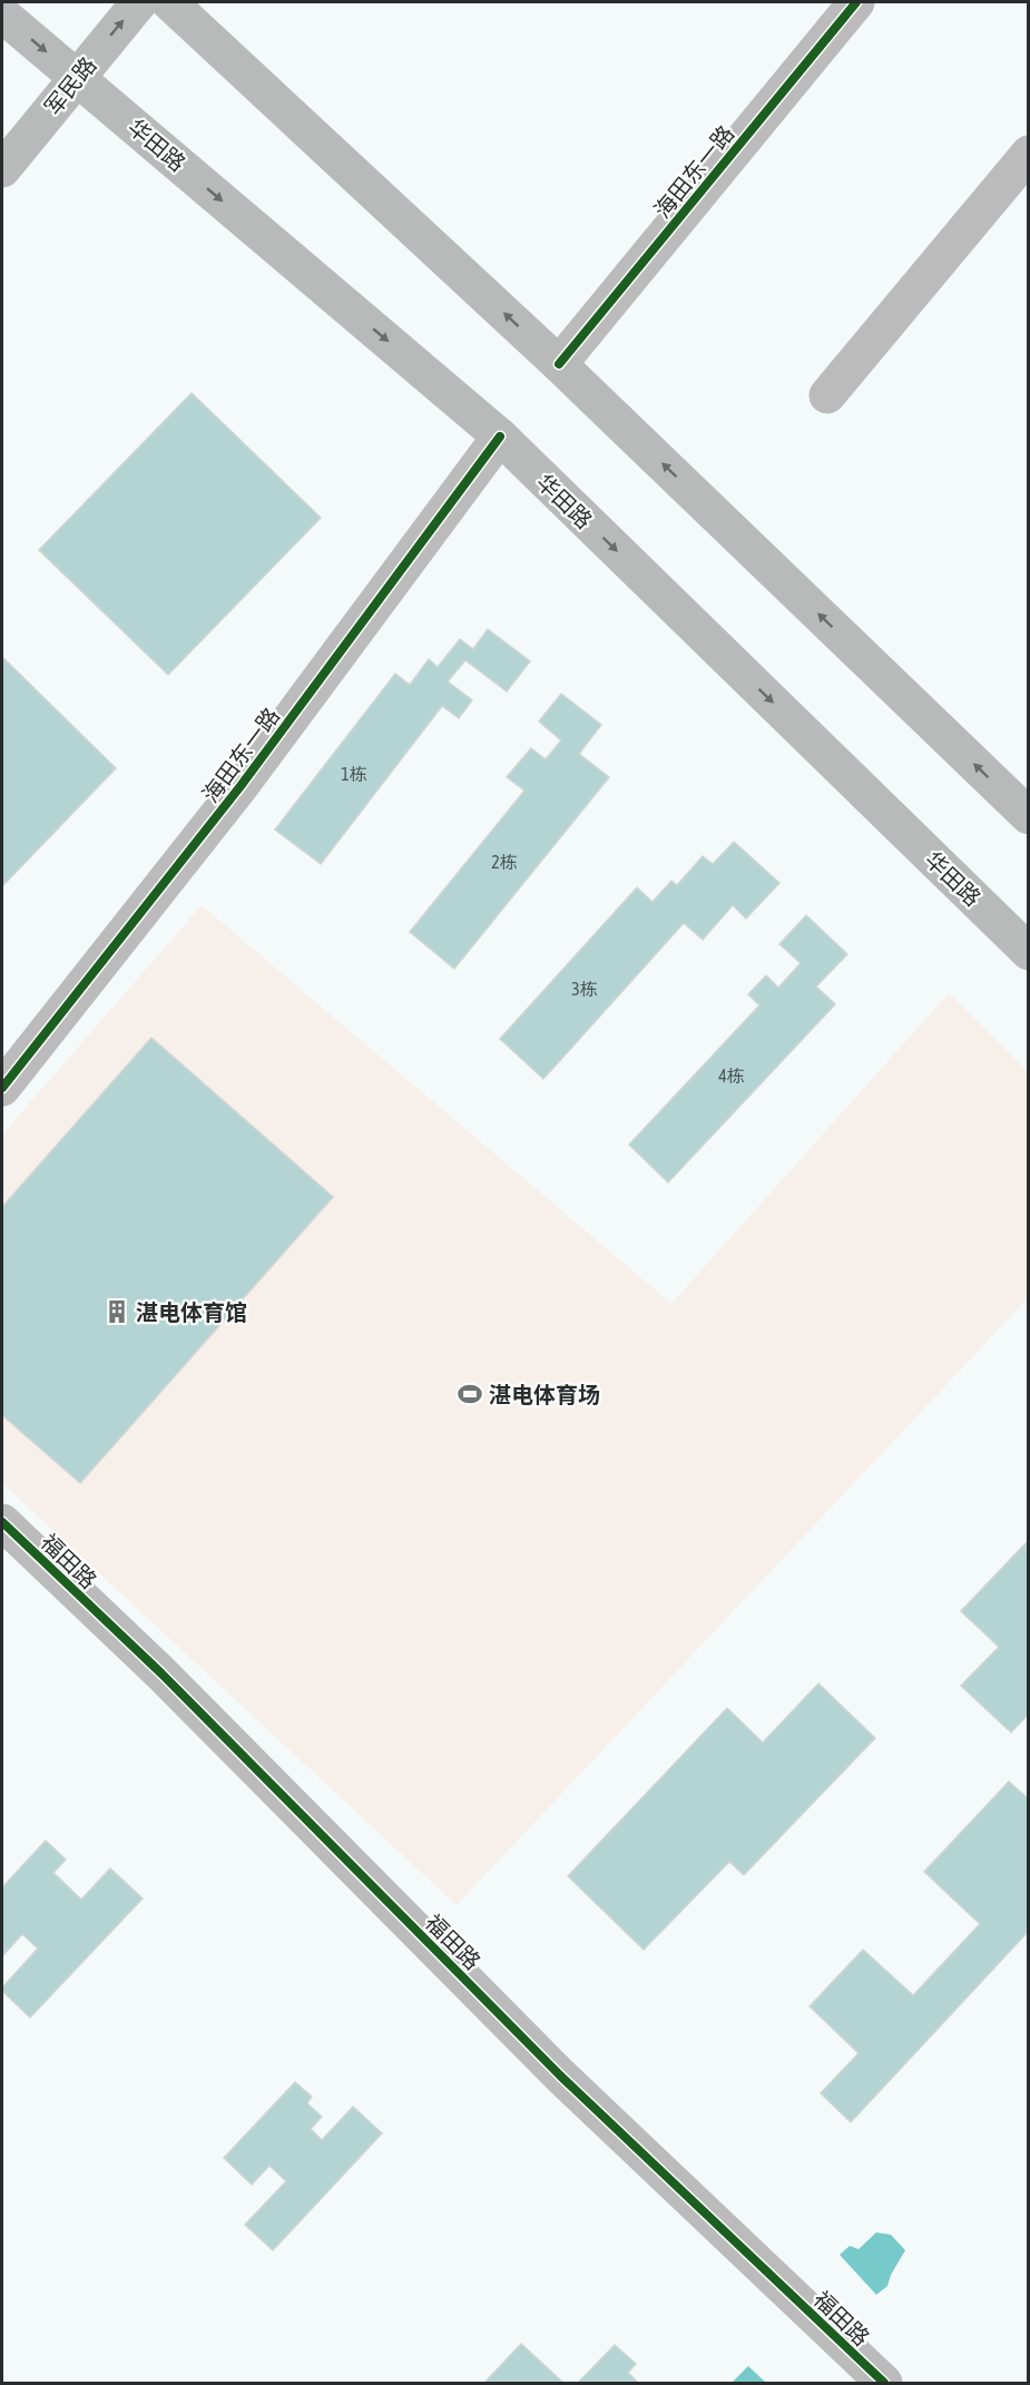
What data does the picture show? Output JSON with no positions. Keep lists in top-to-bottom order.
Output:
{
  "streets": {
    "main road": ["军民路", "华田路"],
    "street": ["海田东一路", "福田路"]
  },
  "crossings": [
    ["军民路", "华田路"],
    ["华田路", "海田东一路"]
  ],
  "one_way": ["军民路"],
  "places": {
    "building": ["湛电体育馆"],
    "sports": ["湛电体育场"]
  },
  "house_numbers": [
    "1栋",
    "2栋",
    "3栋",
    "4栋"
  ]
}
